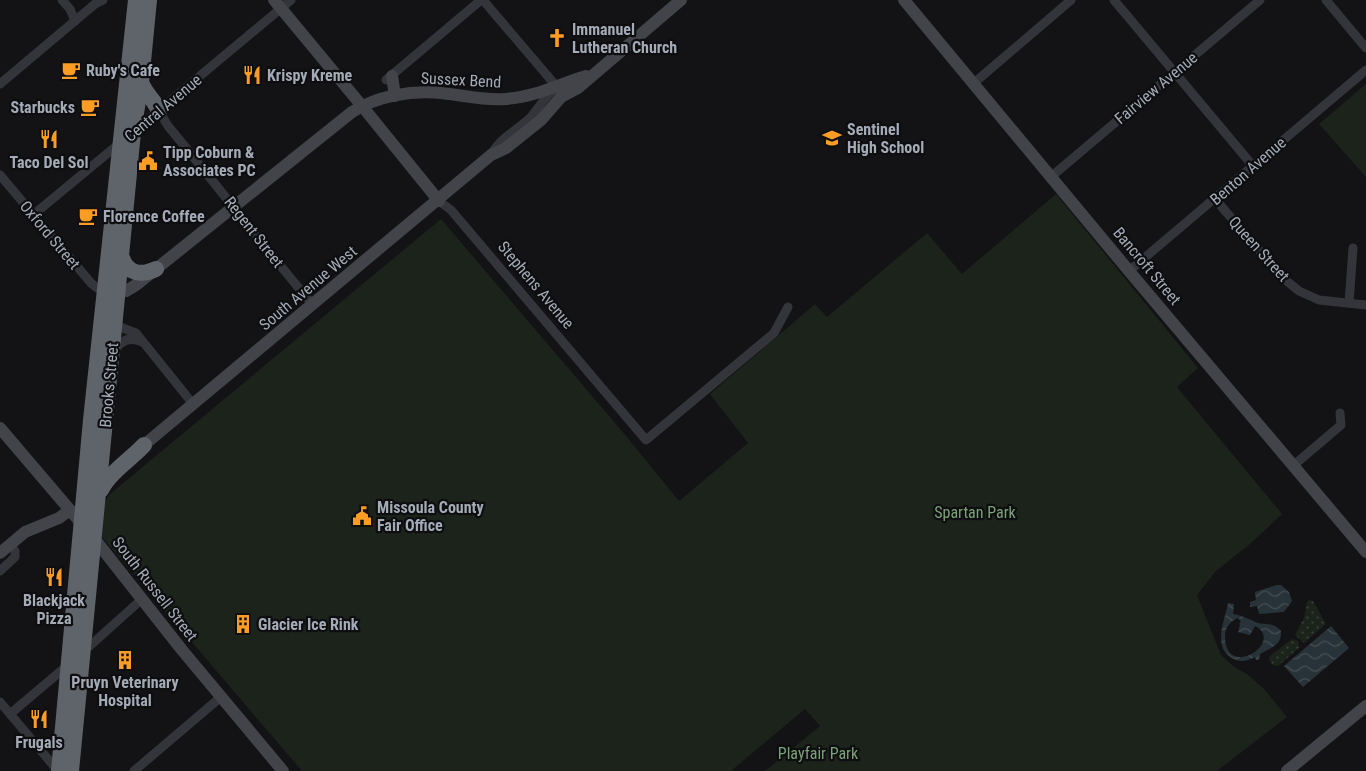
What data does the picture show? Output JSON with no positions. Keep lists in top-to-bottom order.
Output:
{
  "streets": {
    "highway": ["Brooks Street"],
    "street": [
      "Sussex Bend",
      "Fairview Avenue",
      "Central Avenue",
      "Benton Avenue",
      "Regent Street",
      "Oxford Street",
      "Queen Street",
      "Bancroft Street",
      "Stephens Avenue",
      "South Avenue West",
      "South Russell Street"
    ]
  },
  "crossings": [
    ["Sussex Bend", "Regent Street"],
    ["Sussex Bend", "Oxford Street"],
    ["Sussex Bend", "Stephens Avenue"],
    ["Sussex Bend", "South Avenue West"],
    ["Sussex Bend", "Brooks Street"],
    ["Fairview Avenue", "Bancroft Street"],
    ["Central Avenue", "Regent Street"],
    ["Central Avenue", "Oxford Street"],
    ["Central Avenue", "Stephens Avenue"],
    ["Central Avenue", "Brooks Street"],
    ["Benton Avenue", "Queen Street"],
    ["Benton Avenue", "Bancroft Street"],
    ["Regent Street", "South Avenue West"],
    ["Oxford Street", "Brooks Street"],
    ["Stephens Avenue", "South Avenue West"],
    ["Brooks Street", "South Russell Street"]
  ],
  "parks": ["Spartan Park", "Playfair Park"],
  "places": {
    "church": ["Immanuel Lutheran Church"],
    "cafe": ["Ruby's Cafe", "Starbucks", "Florence Coffee"],
    "restaurant": [
      "Krispy Kreme",
      "Taco Del Sol",
      "Blackjack Pizza",
      "Frugals"
    ],
    "school or university": ["Sentinel High School"],
    "public building": ["Tipp Coburn & Associates PC", "Missoula County Fair Office"],
    "building": ["Glacier Ice Rink", "Pruyn Veterinary Hospital"]
  }
}
